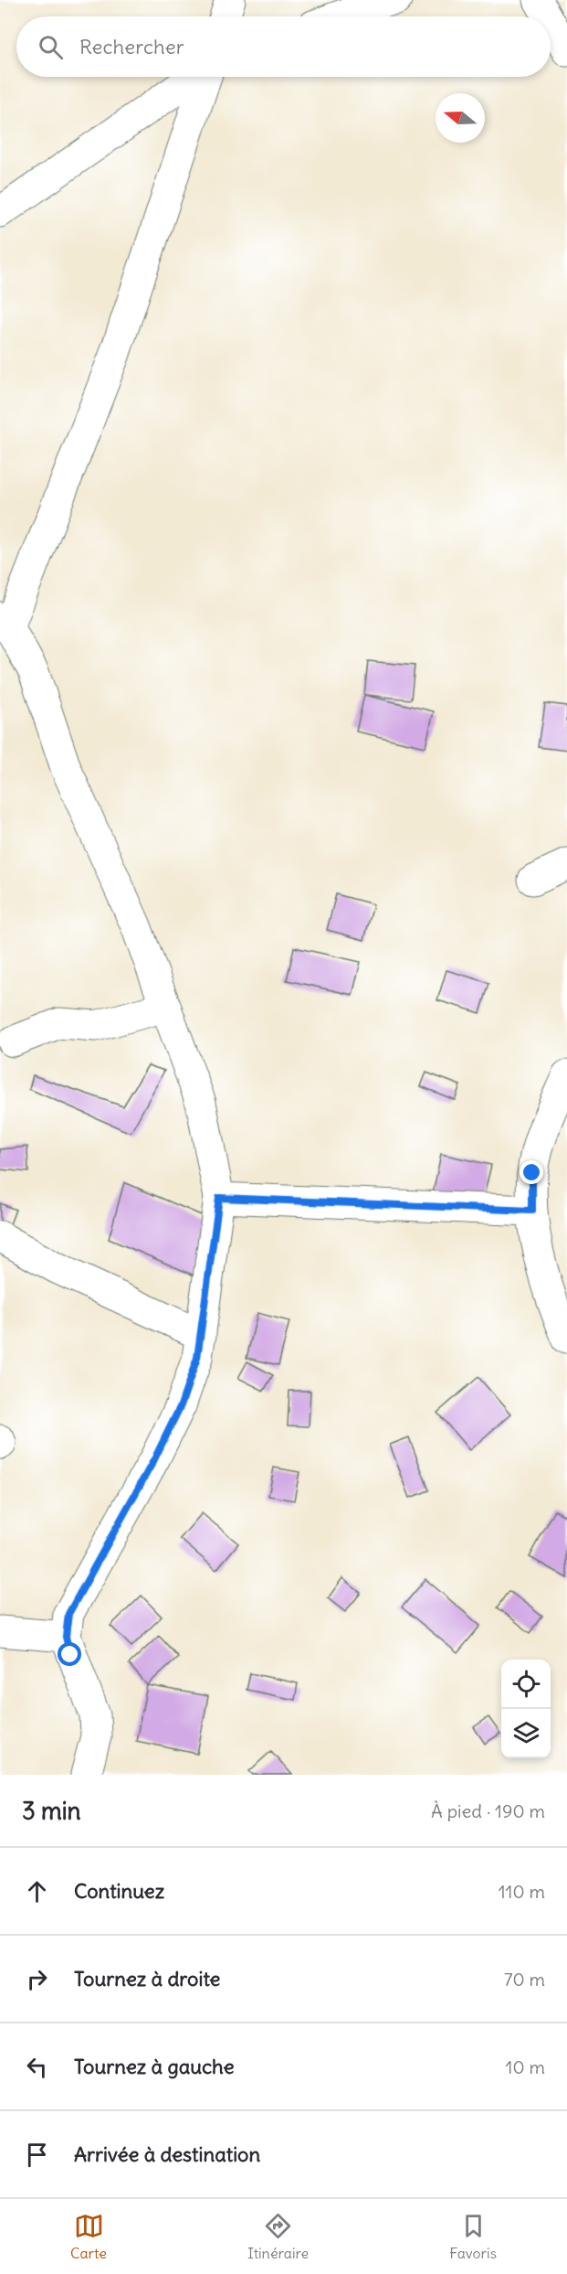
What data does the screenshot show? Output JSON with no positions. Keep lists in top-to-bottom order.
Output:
{
  "north": "left",
  "page": {
    "search": "Rechercher",
    "heading": ["3 min", "À pied · 190 m"],
    "list": [
      ["Continuez", "110 m"],
      ["Tournez à droite", "70 m"],
      ["Tournez à gauche", "10 m"],
      "Arrivée à destination"
    ],
    "nav": ["Carte", "Itinéraire", "Favoris"]
  }
}
